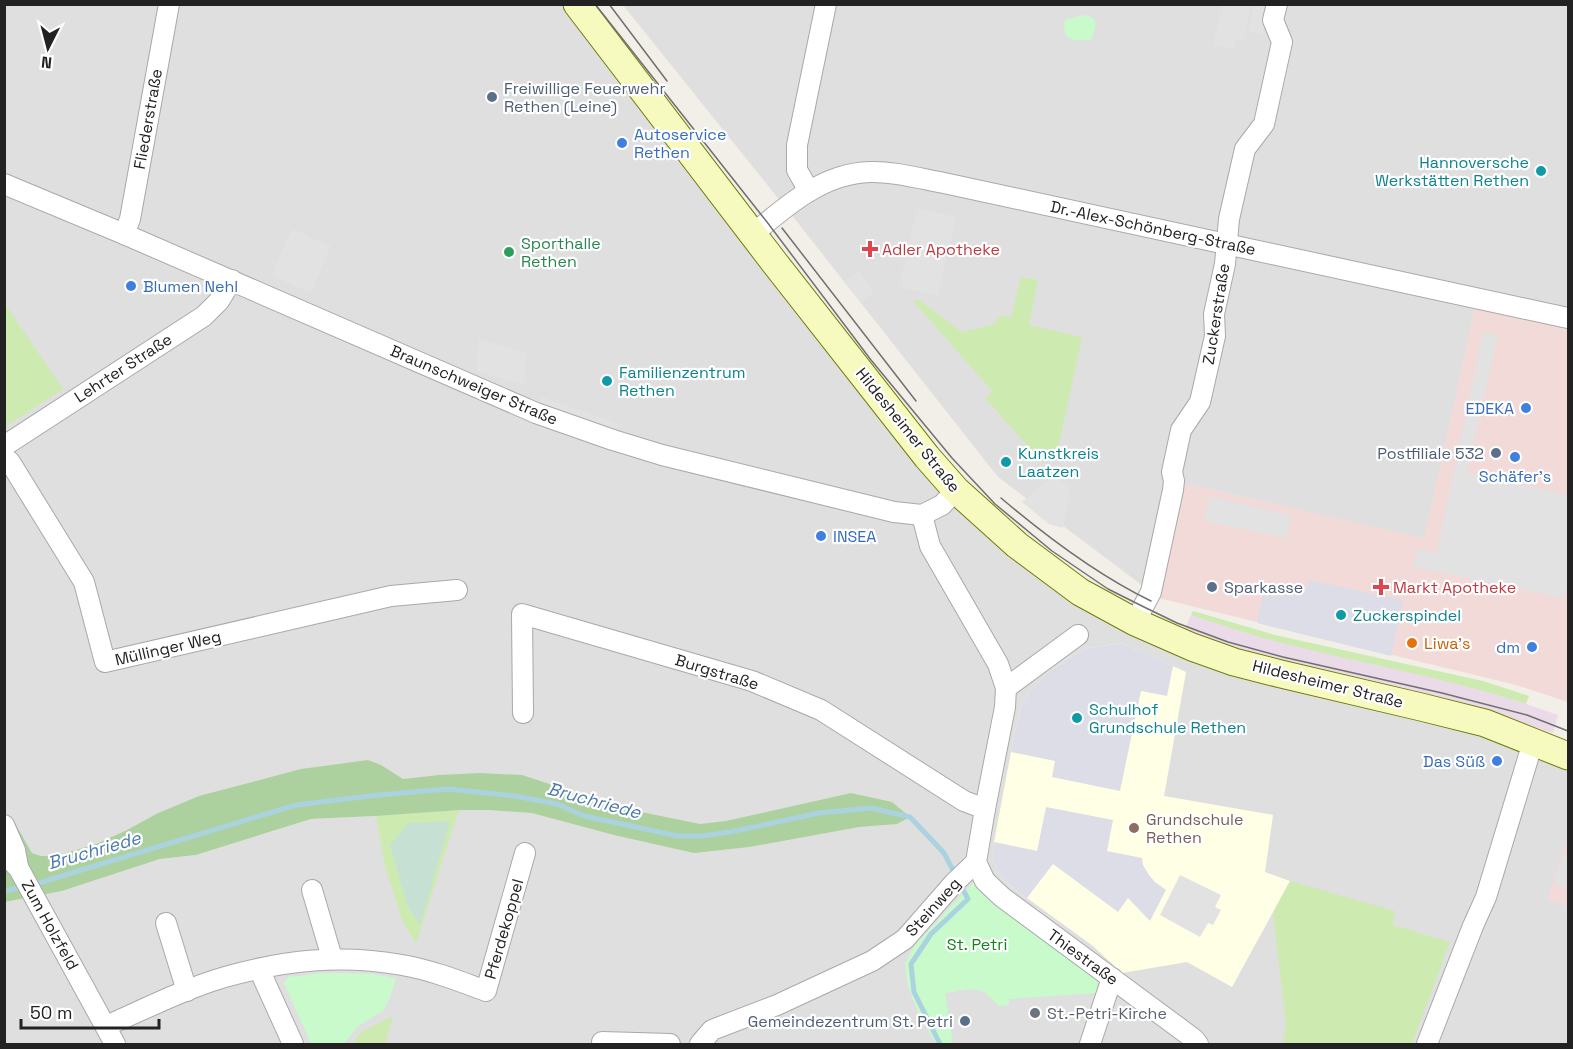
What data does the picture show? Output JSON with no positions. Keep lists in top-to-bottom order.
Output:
{
  "streets": {
    "street": [
      "Fliederstraße",
      "Dr.-Alex-Schönberg-Straße",
      "Zuckerstraße",
      "Lehrter Straße",
      "Braunschweiger Straße",
      "Hildesheimer Straße",
      "Müllinger Weg",
      "Burgstraße",
      "Steinweg",
      "Zum Holzfeld",
      "Pferdekoppel",
      "Thiestraße"
    ]
  },
  "crossings": [
    ["Fliederstraße", "Braunschweiger Straße"],
    ["Dr.-Alex-Schönberg-Straße", "Zuckerstraße"],
    ["Dr.-Alex-Schönberg-Straße", "Hildesheimer Straße"],
    ["Zuckerstraße", "Hildesheimer Straße"],
    ["Lehrter Straße", "Braunschweiger Straße"],
    ["Steinweg", "Thiestraße"],
    ["Zum Holzfeld", "Pferdekoppel"]
  ],
  "water": ["Bruchriede"],
  "parks": ["St. Petri"],
  "places": {
    "other": [
      "Freiwillige Feuerwehr Rethen (Leine)",
      "Autoservice Rethen",
      "Hannoversche Werkstätten Rethen",
      "Sporthalle Rethen",
      "Blumen Nehl",
      "Familienzentrum Rethen",
      "EDEKA",
      "Postfiliale 532",
      "Schäfer's",
      "Kunstkreis Laatzen",
      "INSEA",
      "Sparkasse",
      "Zuckerspindel",
      "Liwa's",
      "dm",
      "Schulhof Grundschule Rethen",
      "Das Süß",
      "Grundschule Rethen",
      "St.-Petri-Kirche",
      "Gemeindezentrum St. Petri"
    ],
    "health": ["Adler Apotheke", "Markt Apotheke"]
  },
  "scale_bar": "50 m",
  "north": "bottom"
}
